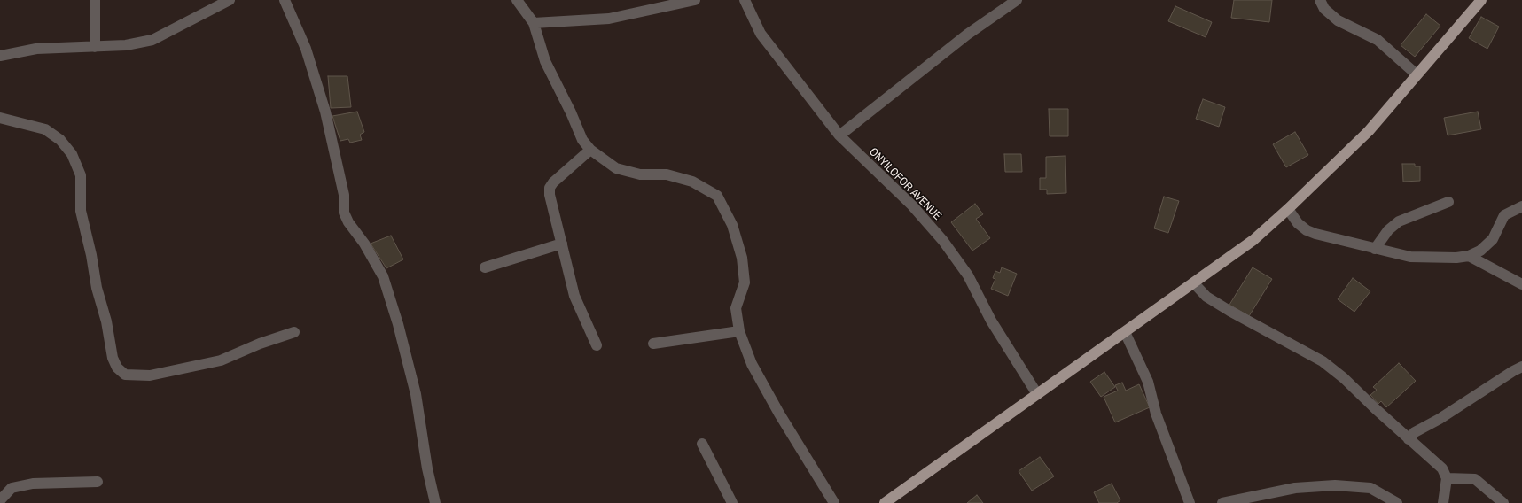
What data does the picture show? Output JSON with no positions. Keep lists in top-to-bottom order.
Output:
{
  "streets": {
    "street": ["ONYILOFOR AVENUE"]
  }
}
